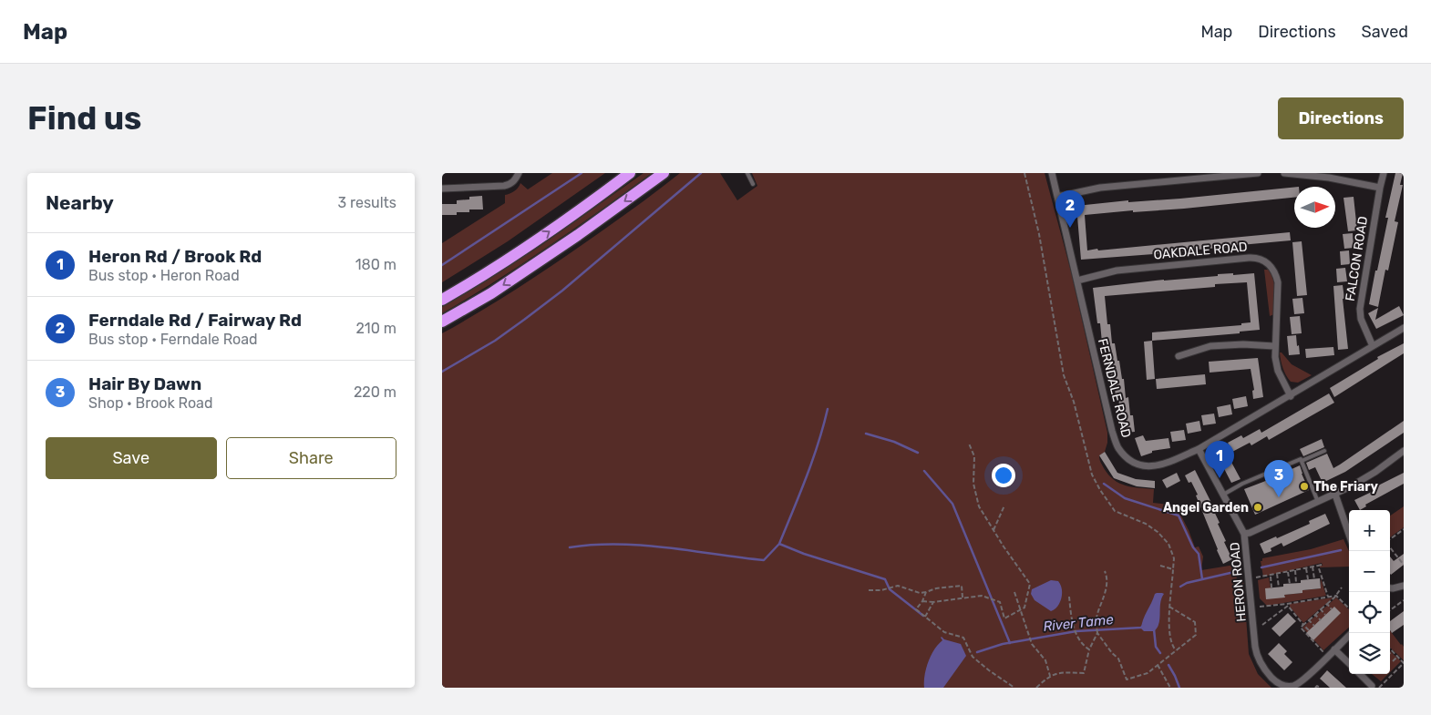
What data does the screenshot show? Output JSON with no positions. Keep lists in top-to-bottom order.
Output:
{
  "streets": {
    "street": [
      "OAKDALE ROAD",
      "FALCON ROAD",
      "FERNDALE ROAD",
      "HERON ROAD"
    ]
  },
  "crossings": [
    ["OAKDALE ROAD", "FERNDALE ROAD"],
    ["FALCON ROAD", "FERNDALE ROAD"],
    ["FERNDALE ROAD", "HERON ROAD"]
  ],
  "water": ["River Tame"],
  "places": ["The Friary", "Angel Garden"],
  "north": "right",
  "page": {
    "header": "Map",
    "nav": ["Map", "Directions", "Saved"],
    "buttons": [
      "Directions",
      ["Save", "Share"]
    ],
    "title": "Find us",
    "heading": ["Nearby", "3 results"],
    "pins": ["2", "1", "3"],
    "list": [
      {
        "mark": "1",
        "name": "Heron Rd / Brook Rd",
        "note": "Bus stop · Heron Road",
        "value": "180 m"
      },
      {
        "mark": "2",
        "name": "Ferndale Rd / Fairway Rd",
        "note": "Bus stop · Ferndale Road",
        "value": "210 m"
      },
      {
        "mark": "3",
        "name": "Hair By Dawn",
        "note": "Shop · Brook Road",
        "value": "220 m"
      }
    ],
    "map_buttons": ["+", "−"]
  }
}
